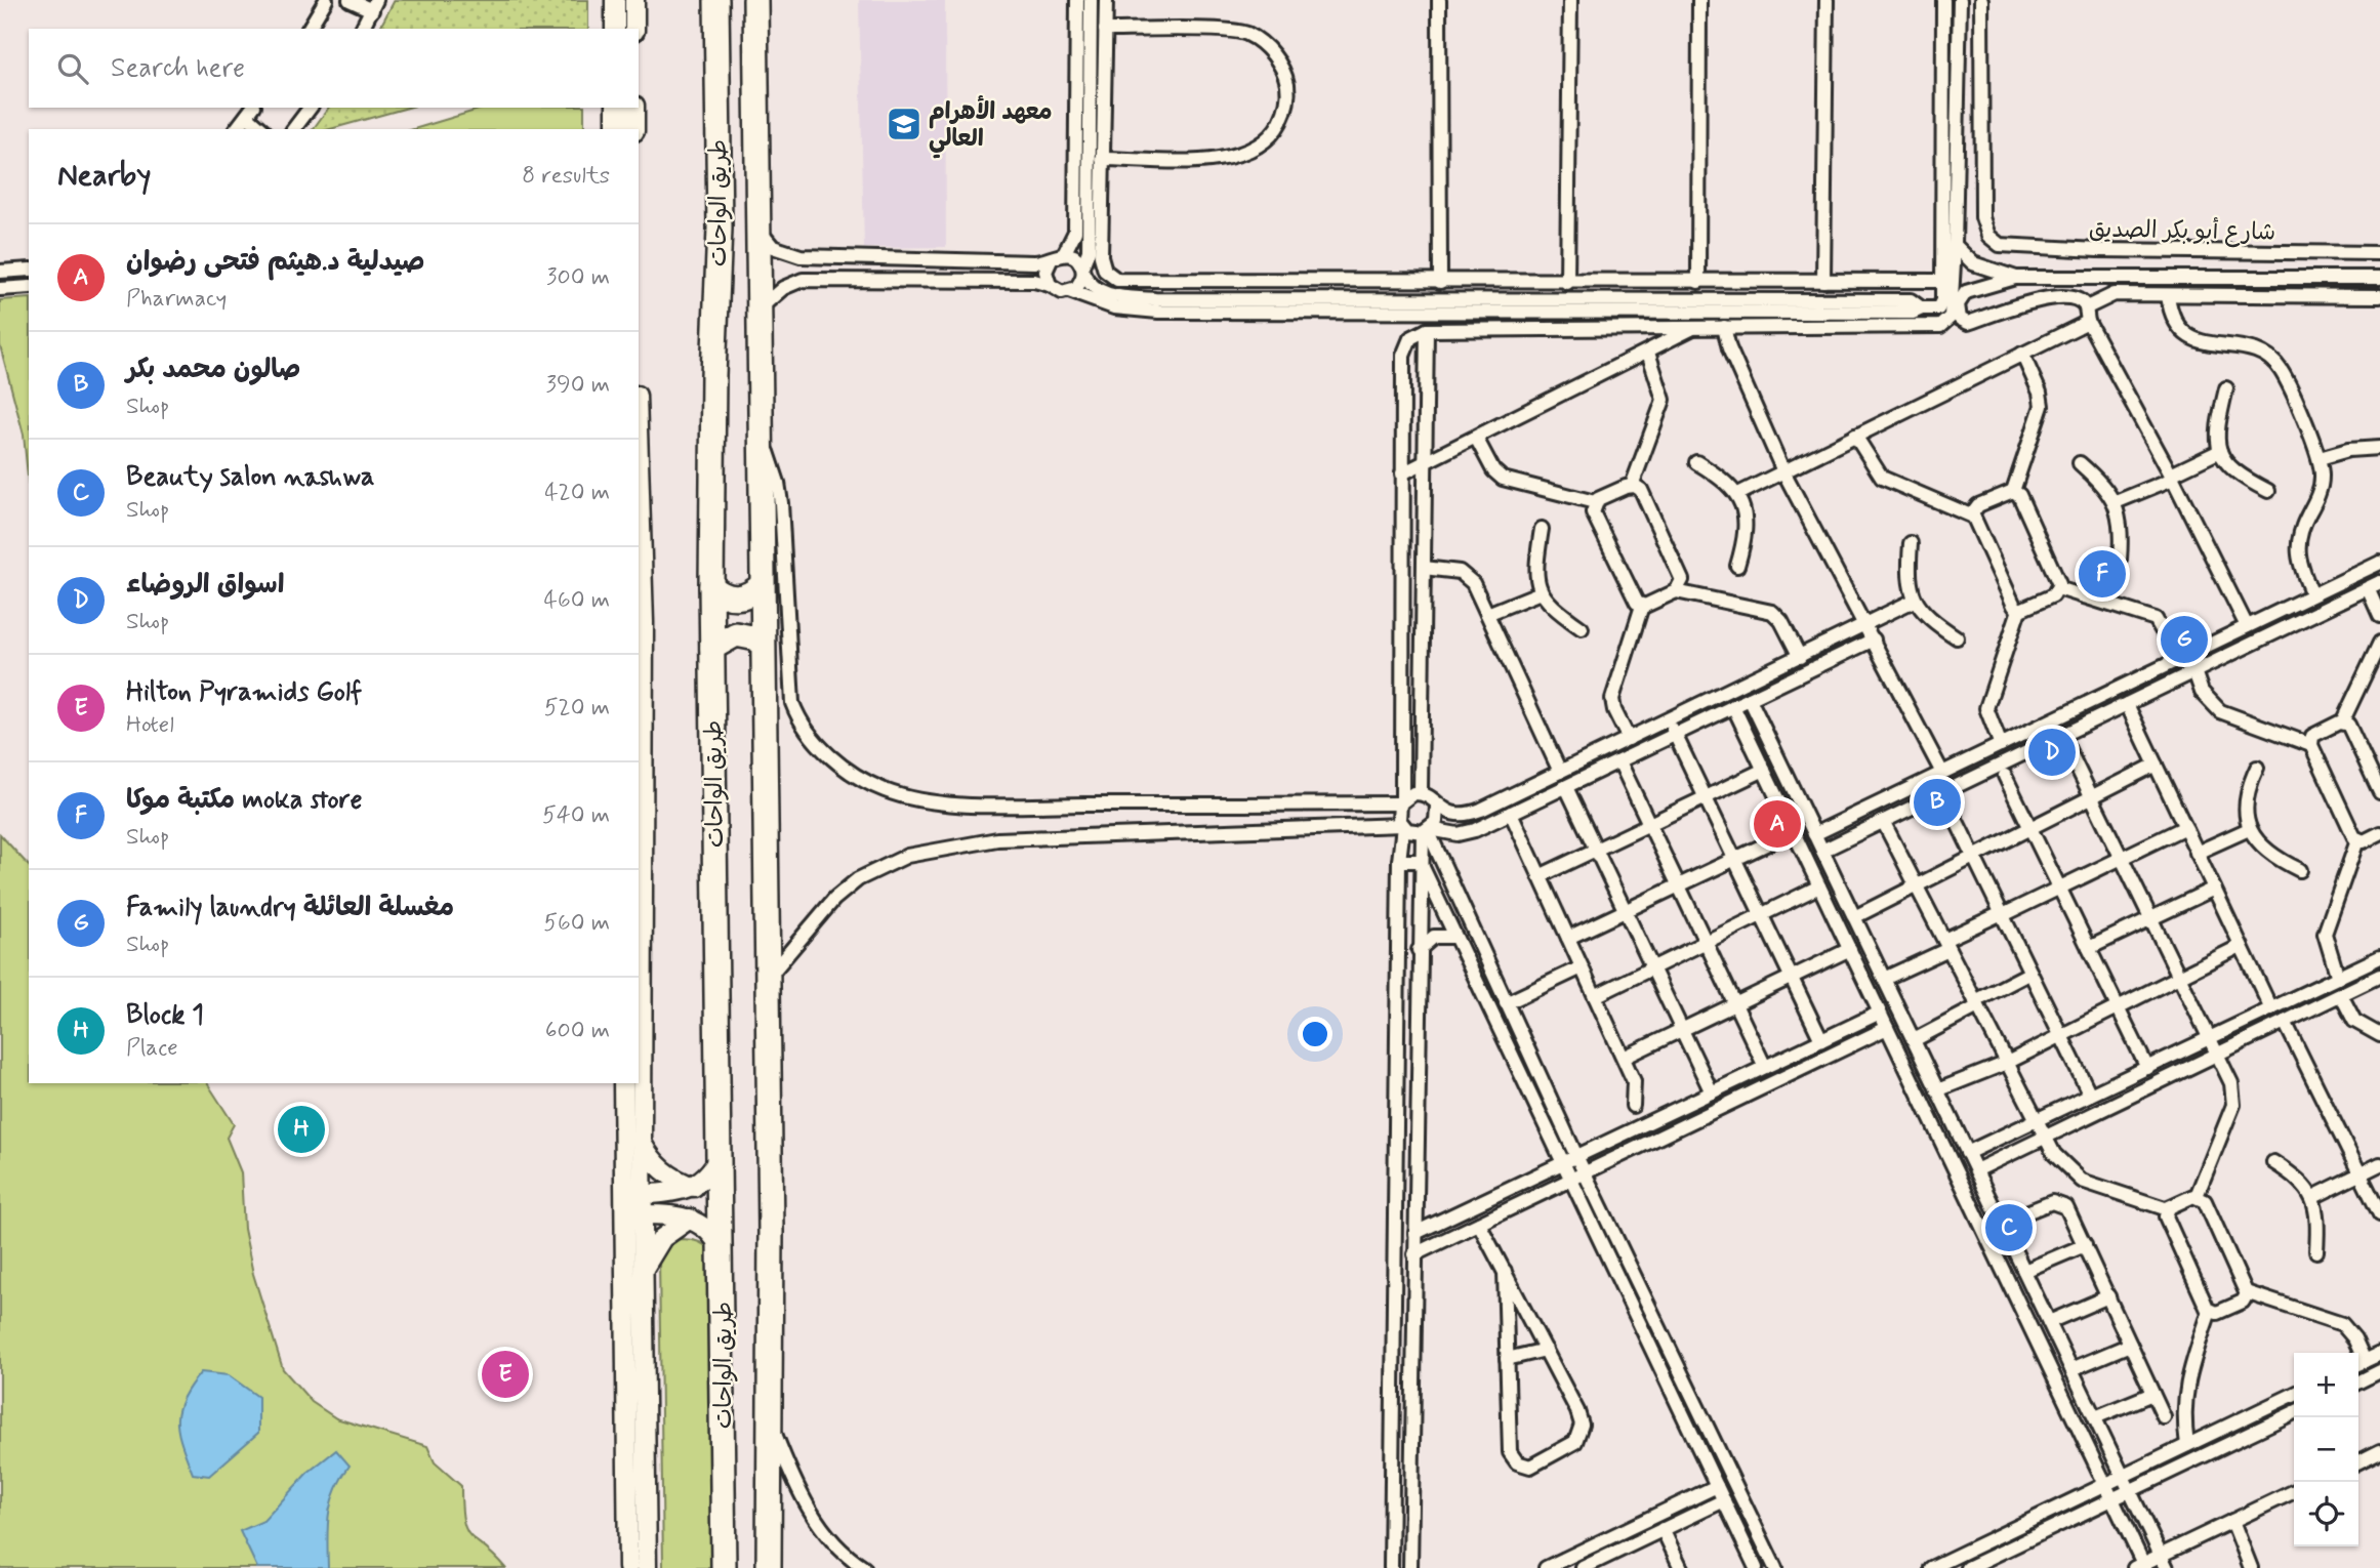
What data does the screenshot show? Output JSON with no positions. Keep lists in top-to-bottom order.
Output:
{
  "streets": {
    "highway": ["طريق الواحات"],
    "street": ["شارع أبو بكر الصديق"]
  },
  "places": {
    "school or university": ["معهد الأهرام العالي"]
  },
  "page": {
    "search": "Search here",
    "heading": ["Nearby", "8 results"],
    "list": [
      {
        "mark": "A",
        "name": "صيدلية د.هيثم فتحى رضوان",
        "note": "Pharmacy",
        "value": "300 m"
      },
      {
        "mark": "B",
        "name": "صالون محمد بكر",
        "note": "Shop",
        "value": "390 m"
      },
      {
        "mark": "C",
        "name": "Beauty salon nashwa",
        "note": "Shop",
        "value": "420 m"
      },
      {
        "mark": "D",
        "name": "اسواق الروضاء",
        "note": "Shop",
        "value": "460 m"
      },
      {
        "mark": "E",
        "name": "Hilton Pyramids Golf",
        "note": "Hotel",
        "value": "520 m"
      },
      {
        "mark": "F",
        "name": "مكتبة موكا moka store",
        "note": "Shop",
        "value": "540 m"
      },
      {
        "mark": "G",
        "name": "Family laundry مغسلة العائلة",
        "note": "Shop",
        "value": "560 m"
      },
      {
        "mark": "H",
        "name": "Block 1",
        "note": "Place",
        "value": "600 m"
      }
    ],
    "pins": [
      "F",
      "G",
      "D",
      "B",
      "A",
      "H",
      "C",
      "E"
    ],
    "map_buttons": ["+", "−"]
  }
}
